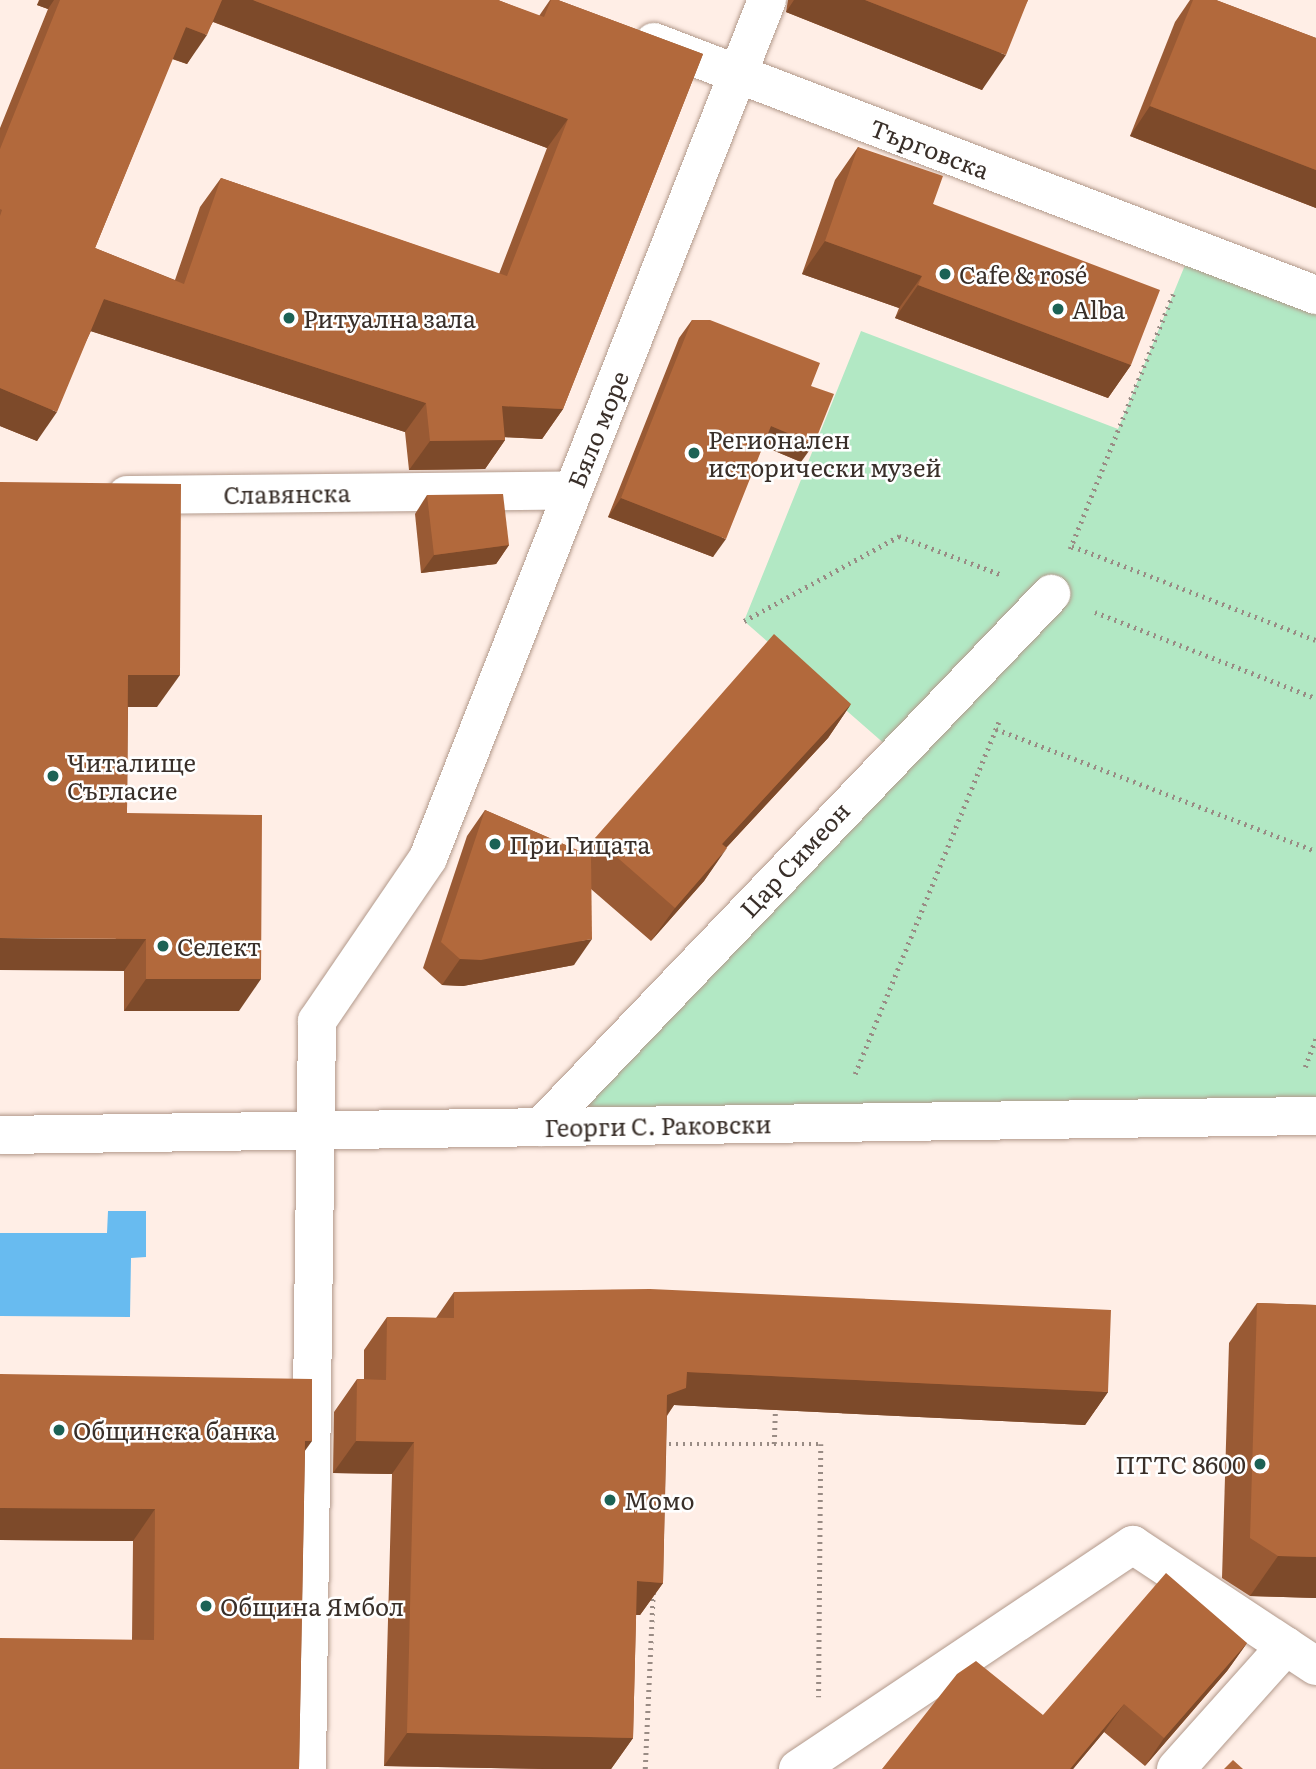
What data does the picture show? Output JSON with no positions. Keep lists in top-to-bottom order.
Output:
{
  "streets": {
    "street": [
      "Търговска",
      "Бяло море",
      "Славянска",
      "Цар Симеон",
      "Георги С. Раковски"
    ]
  },
  "crossings": [
    ["Търговска", "Бяло море"],
    ["Бяло море", "Славянска"],
    ["Бяло море", "Георги С. Раковски"],
    ["Цар Симеон", "Георги С. Раковски"]
  ],
  "places": [
    "Cafe & rosé",
    "Alba",
    "Ритуална зала",
    "Регионален исторически музей",
    "Читалище Съгласие",
    "При Гицата",
    "Селект",
    "Общинска банка",
    "ПТТС 8600",
    "Момо",
    "Община Ямбол"
  ]
}
